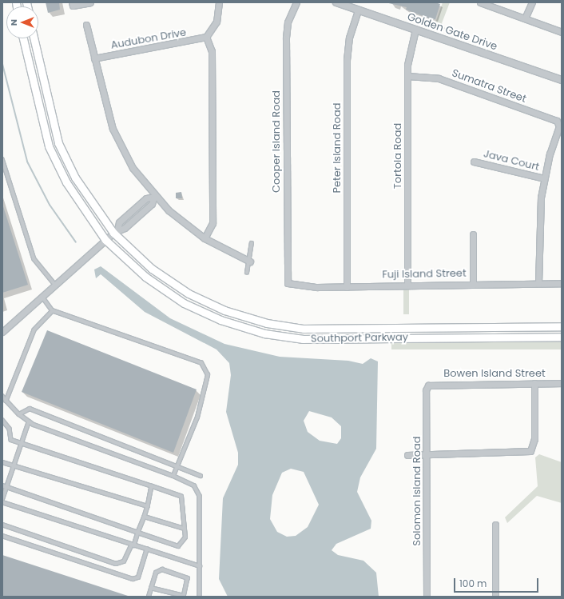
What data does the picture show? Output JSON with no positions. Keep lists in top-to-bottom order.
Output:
{
  "streets": {
    "main road": ["Southport Parkway"],
    "street": [
      "Golden Gate Drive",
      "Audubon Drive",
      "Sumatra Street",
      "Cooper Island Road",
      "Peter Island Road",
      "Tortola Road",
      "Java Court",
      "Fuji Island Street",
      "Bowen Island Street",
      "Solomon Island Road"
    ]
  },
  "crossings": [
    ["Golden Gate Drive", "Peter Island Road"],
    ["Golden Gate Drive", "Tortola Road"],
    ["Sumatra Street", "Tortola Road"],
    ["Sumatra Street", "Java Court"],
    ["Cooper Island Road", "Fuji Island Street"],
    ["Peter Island Road", "Fuji Island Street"],
    ["Tortola Road", "Fuji Island Street"],
    ["Bowen Island Street", "Solomon Island Road"]
  ],
  "scale_bar": "100 m",
  "north": "left"
}
